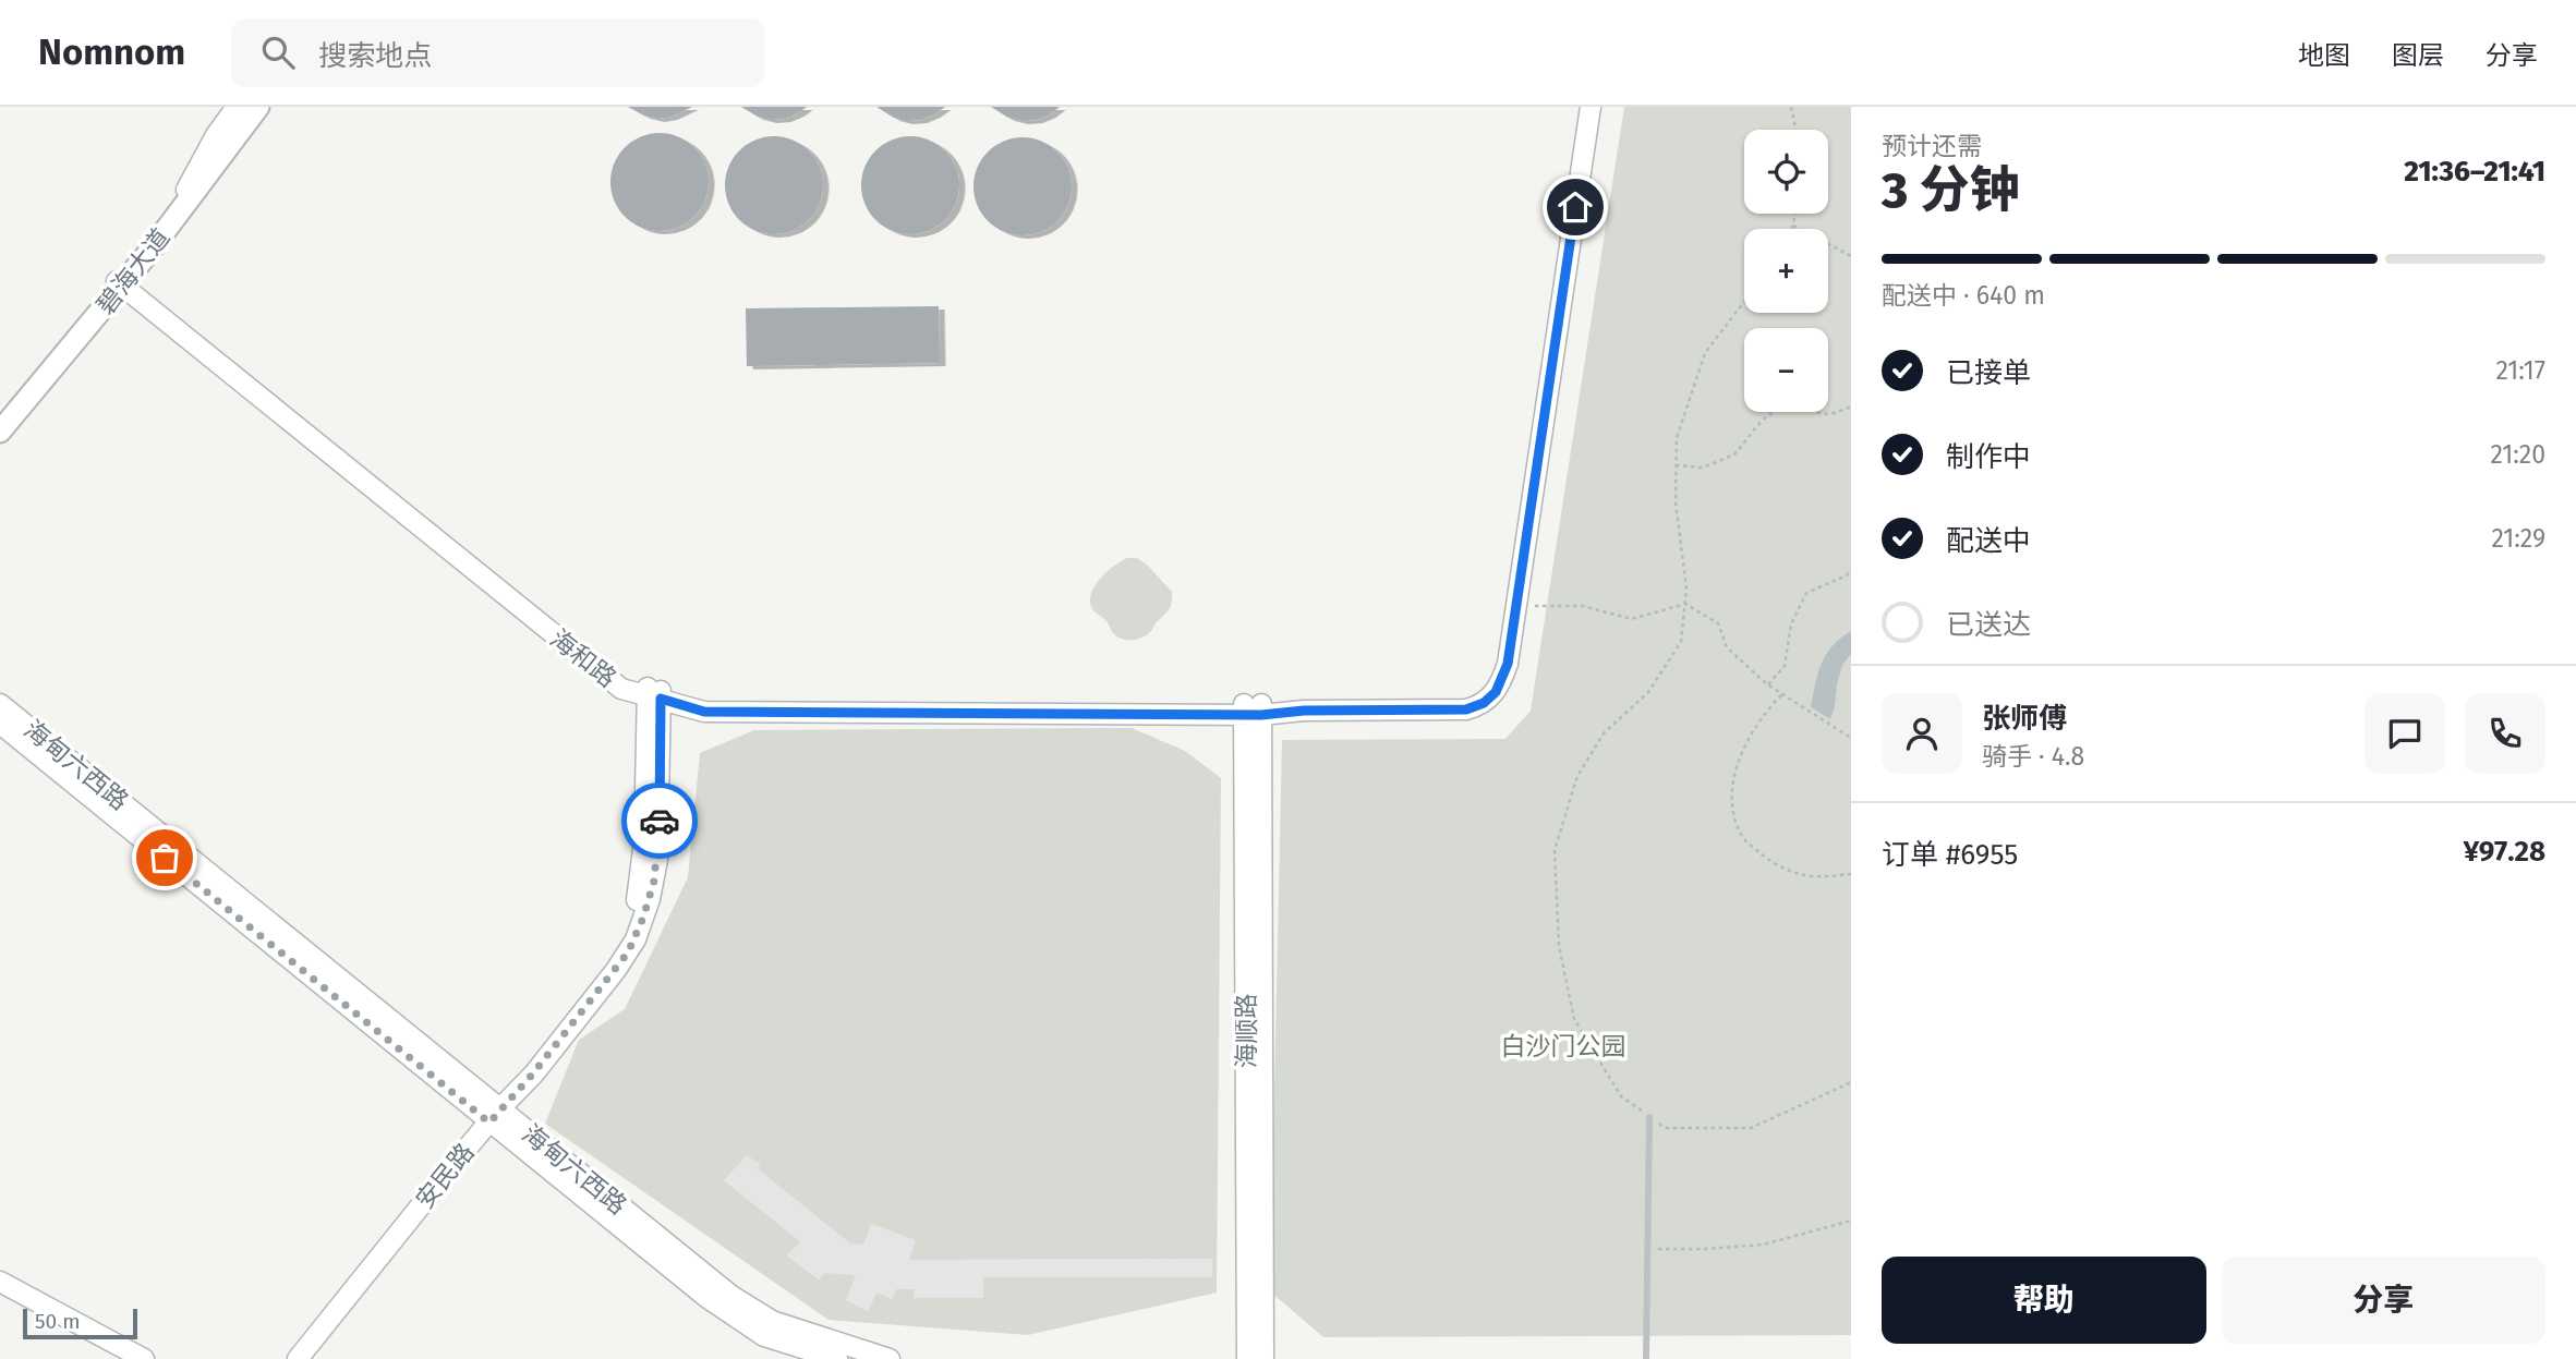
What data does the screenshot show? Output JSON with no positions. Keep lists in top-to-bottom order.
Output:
{
  "streets": {
    "main road": ["碧海大道"],
    "street": [
      "海和路",
      "海甸六西路",
      "海顺路",
      "安民路"
    ]
  },
  "crossings": [
    ["碧海大道", "海和路"],
    ["海和路", "海顺路"],
    ["海和路", "安民路"],
    ["海甸六西路", "安民路"]
  ],
  "parks": ["白沙门公园"],
  "scale_bar": "50 m",
  "page": {
    "header": "Nomnom",
    "search": "搜索地点",
    "nav": ["地图", "图层", "分享"],
    "heading": ["3 分钟", "预计还需", "21:36–21:41"],
    "panel": [
      "张师傅",
      "骑手 · 4.8",
      "订单 #6955",
      "¥97.28"
    ],
    "map_buttons": ["+", "−"],
    "bar": "配送中 · 640 m",
    "list": [
      ["已接单", "21:17"],
      ["制作中", "21:20"],
      ["配送中", "21:29"],
      "已送达"
    ],
    "buttons": ["帮助", "分享"],
    "scale": "50 m"
  }
}
